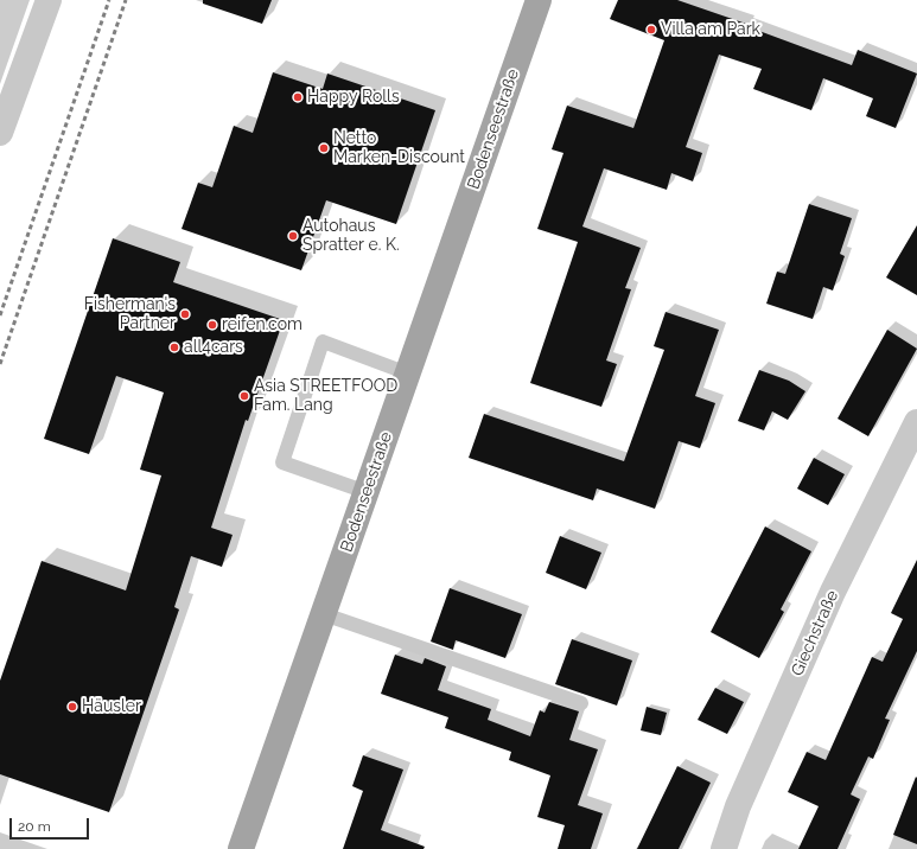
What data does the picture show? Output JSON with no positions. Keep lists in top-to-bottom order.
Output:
{
  "streets": {
    "main road": ["Bodenseestraße"],
    "street": ["Giechstraße"]
  },
  "places": [
    "Villa am Park",
    "Happy Rolls",
    "Netto Marken-Discount",
    "Autohaus Spratter e. K.",
    "Fisherman's Partner",
    "reifen.com",
    "all4cars",
    "Asia STREETFOOD Fam. Lang",
    "Häusler"
  ],
  "scale_bar": "20 m"
}
